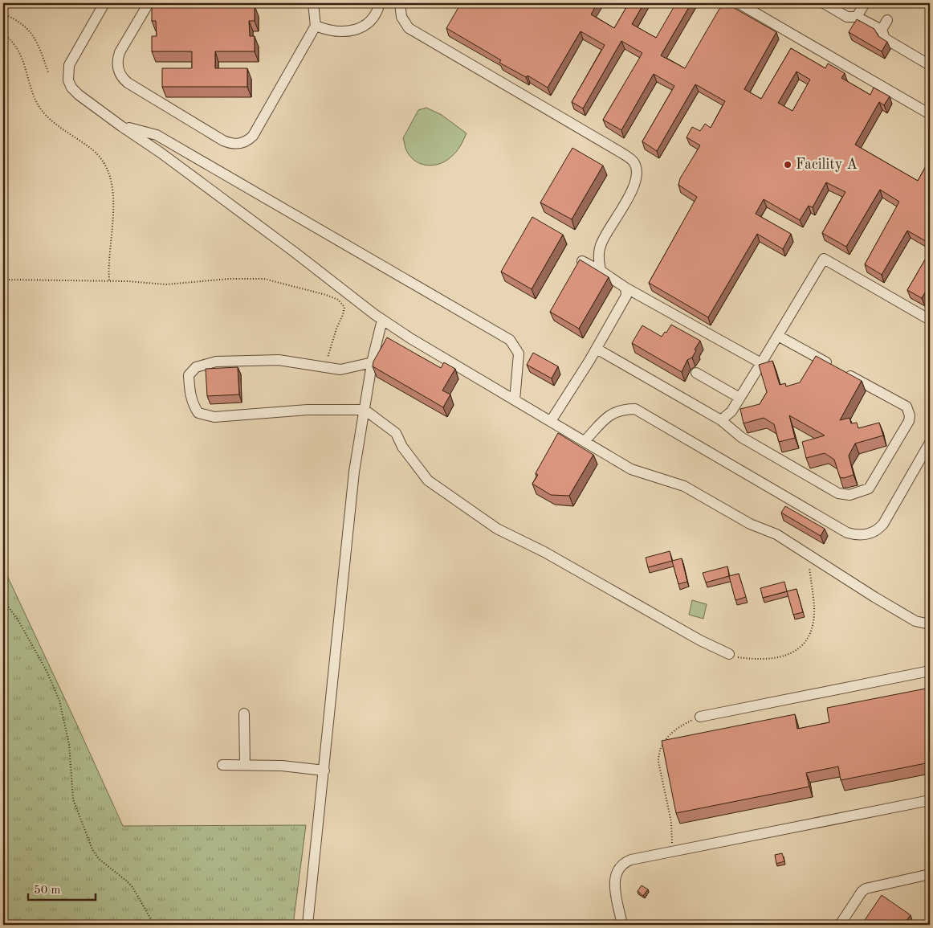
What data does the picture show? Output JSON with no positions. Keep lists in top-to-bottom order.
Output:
{
  "places": ["Facility A"],
  "scale_bar": "50 m"
}
